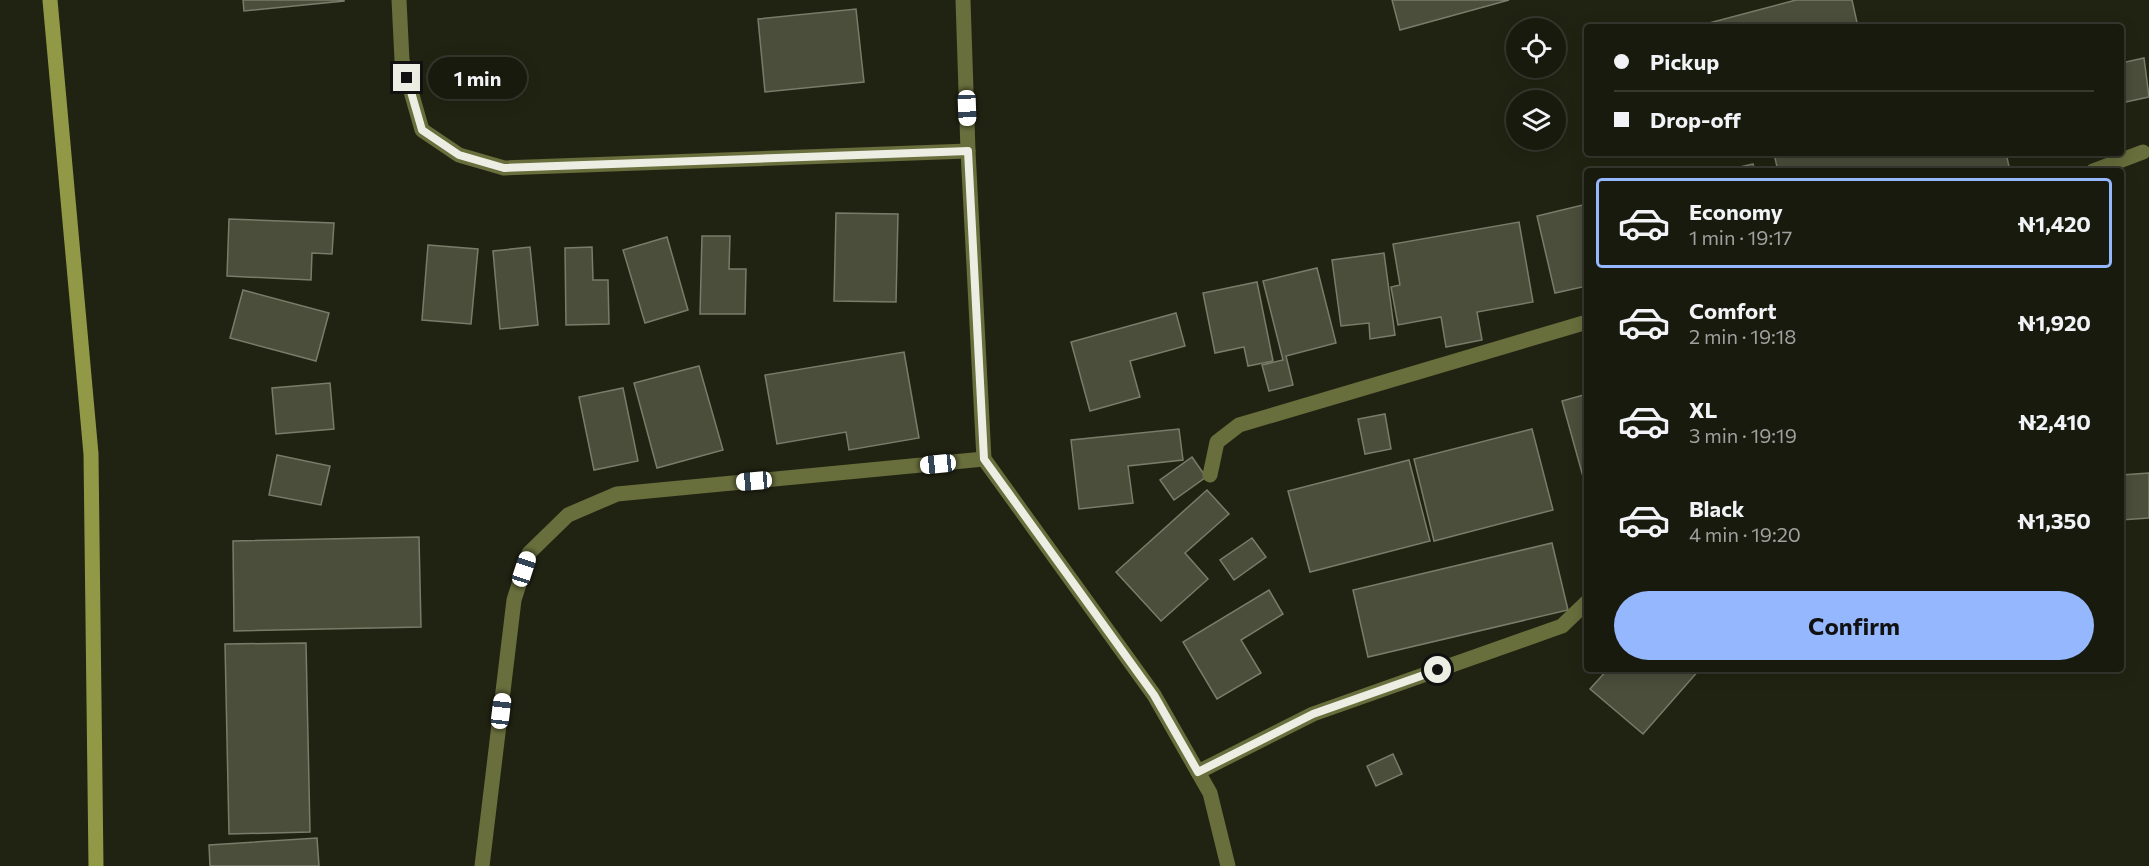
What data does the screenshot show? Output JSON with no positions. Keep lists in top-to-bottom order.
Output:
{
  "page": {
    "banner": ["Pickup", "Drop-off"],
    "bubble": "1 min",
    "list": [
      {
        "name": "Economy",
        "note": "1 min · 19:17",
        "value": "₦1,420"
      },
      {
        "name": "Comfort",
        "note": "2 min · 19:18",
        "value": "₦1,920"
      },
      {
        "name": "XL",
        "note": "3 min · 19:19",
        "value": "₦2,410"
      },
      {
        "name": "Black",
        "note": "4 min · 19:20",
        "value": "₦1,350"
      }
    ],
    "buttons": "Confirm"
  }
}
